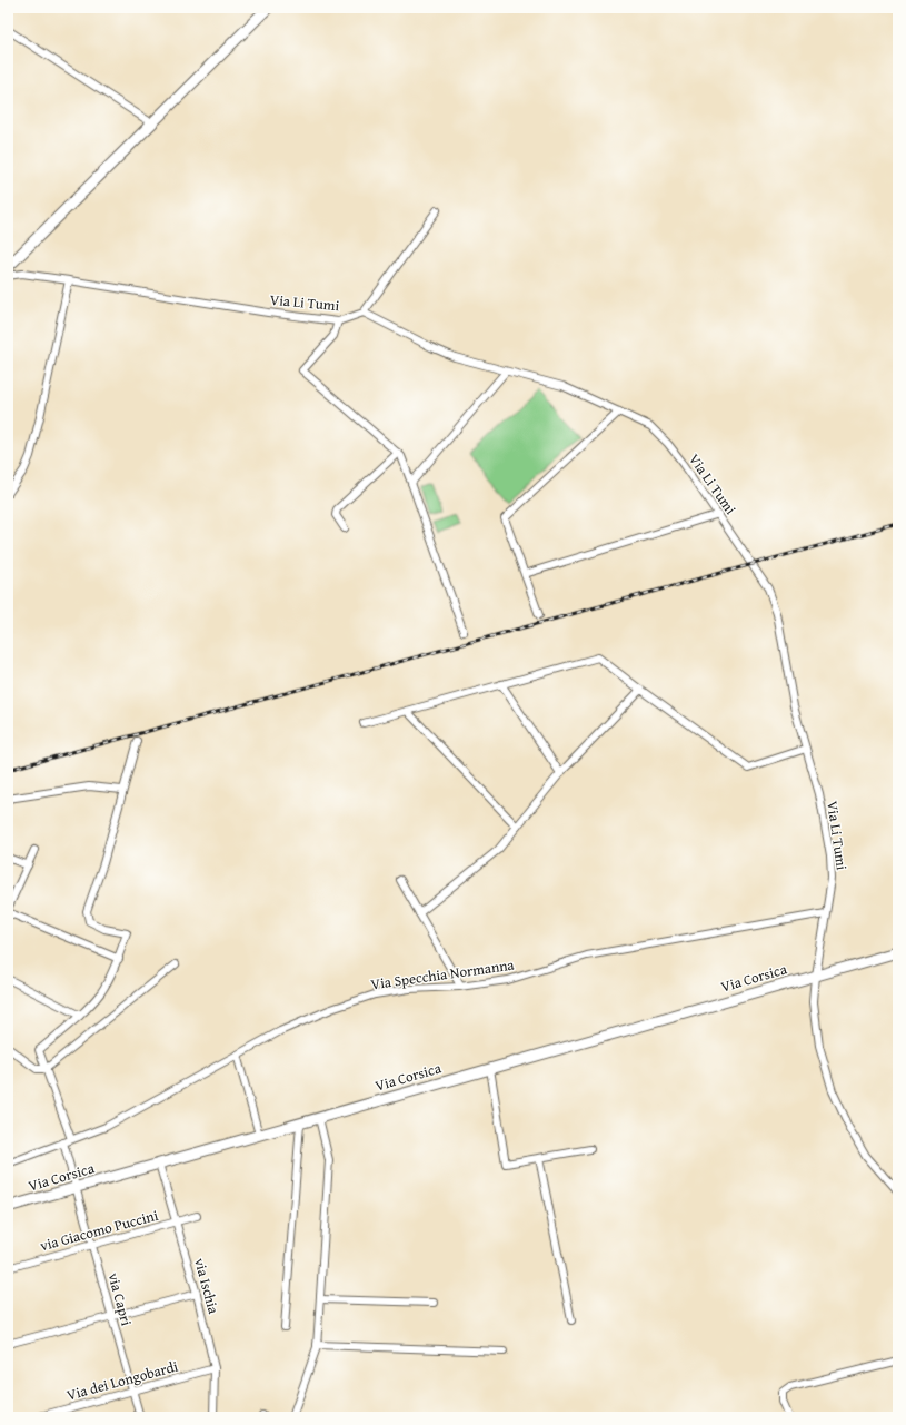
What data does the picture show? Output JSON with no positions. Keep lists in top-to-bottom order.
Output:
{
  "streets": {
    "main road": ["Via Corsica"],
    "street": [
      "Via Li Tumi",
      "Via Specchia Normanna",
      "via Giacomo Puccini",
      "via Ischia",
      "via Capri",
      "Via dei Longobardi"
    ]
  },
  "crossings": [
    ["Via Li Tumi", "Via Specchia Normanna"],
    ["Via Li Tumi", "Via Corsica"],
    ["Via Specchia Normanna", "via Capri"],
    ["Via Corsica", "via Ischia"],
    ["Via Corsica", "via Capri"],
    ["via Giacomo Puccini", "via Ischia"],
    ["via Giacomo Puccini", "via Capri"],
    ["via Ischia", "Via dei Longobardi"],
    ["via Capri", "Via dei Longobardi"]
  ]
}
